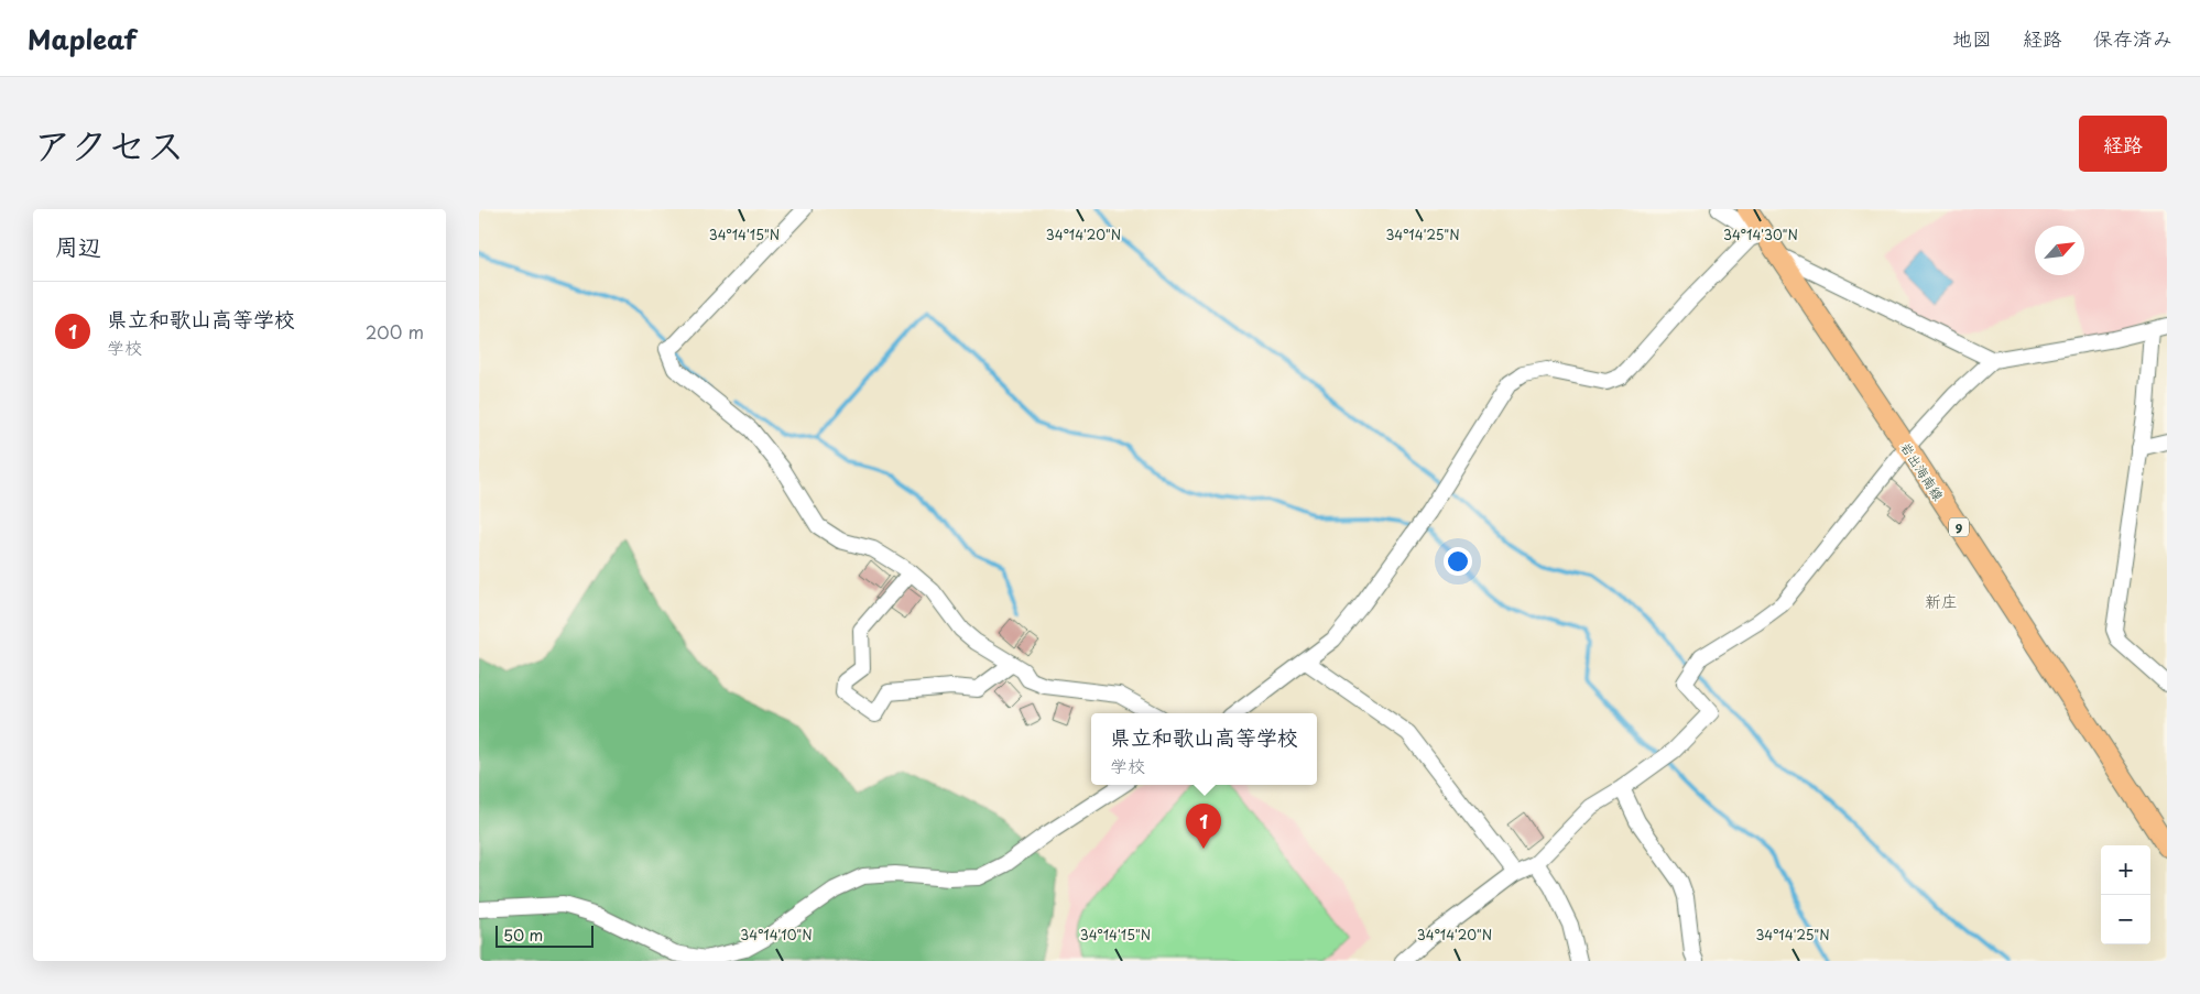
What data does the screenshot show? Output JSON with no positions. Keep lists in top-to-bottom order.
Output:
{
  "streets": {
    "main road": ["岩出海南線", "9"]
  },
  "districts": ["新庄"],
  "scale_bar": "50 m",
  "north": "top right",
  "page": {
    "header": "Mapleaf",
    "nav": ["地図", "経路", "保存済み"],
    "title": "アクセス",
    "buttons": "経路",
    "heading": "周辺",
    "list": [
      {
        "mark": "1",
        "name": "県立和歌山高等学校",
        "note": "学校",
        "value": "200 m"
      }
    ],
    "popup": ["県立和歌山高等学校", "学校"],
    "pins": "1",
    "map_buttons": ["+", "−"],
    "scale": "50 m"
  },
  "coordinates": [
    "34°14'15\"N",
    "34°14'20\"N",
    "34°14'25\"N",
    "34°14'30\"N",
    "34°14'10\"N"
  ]
}
